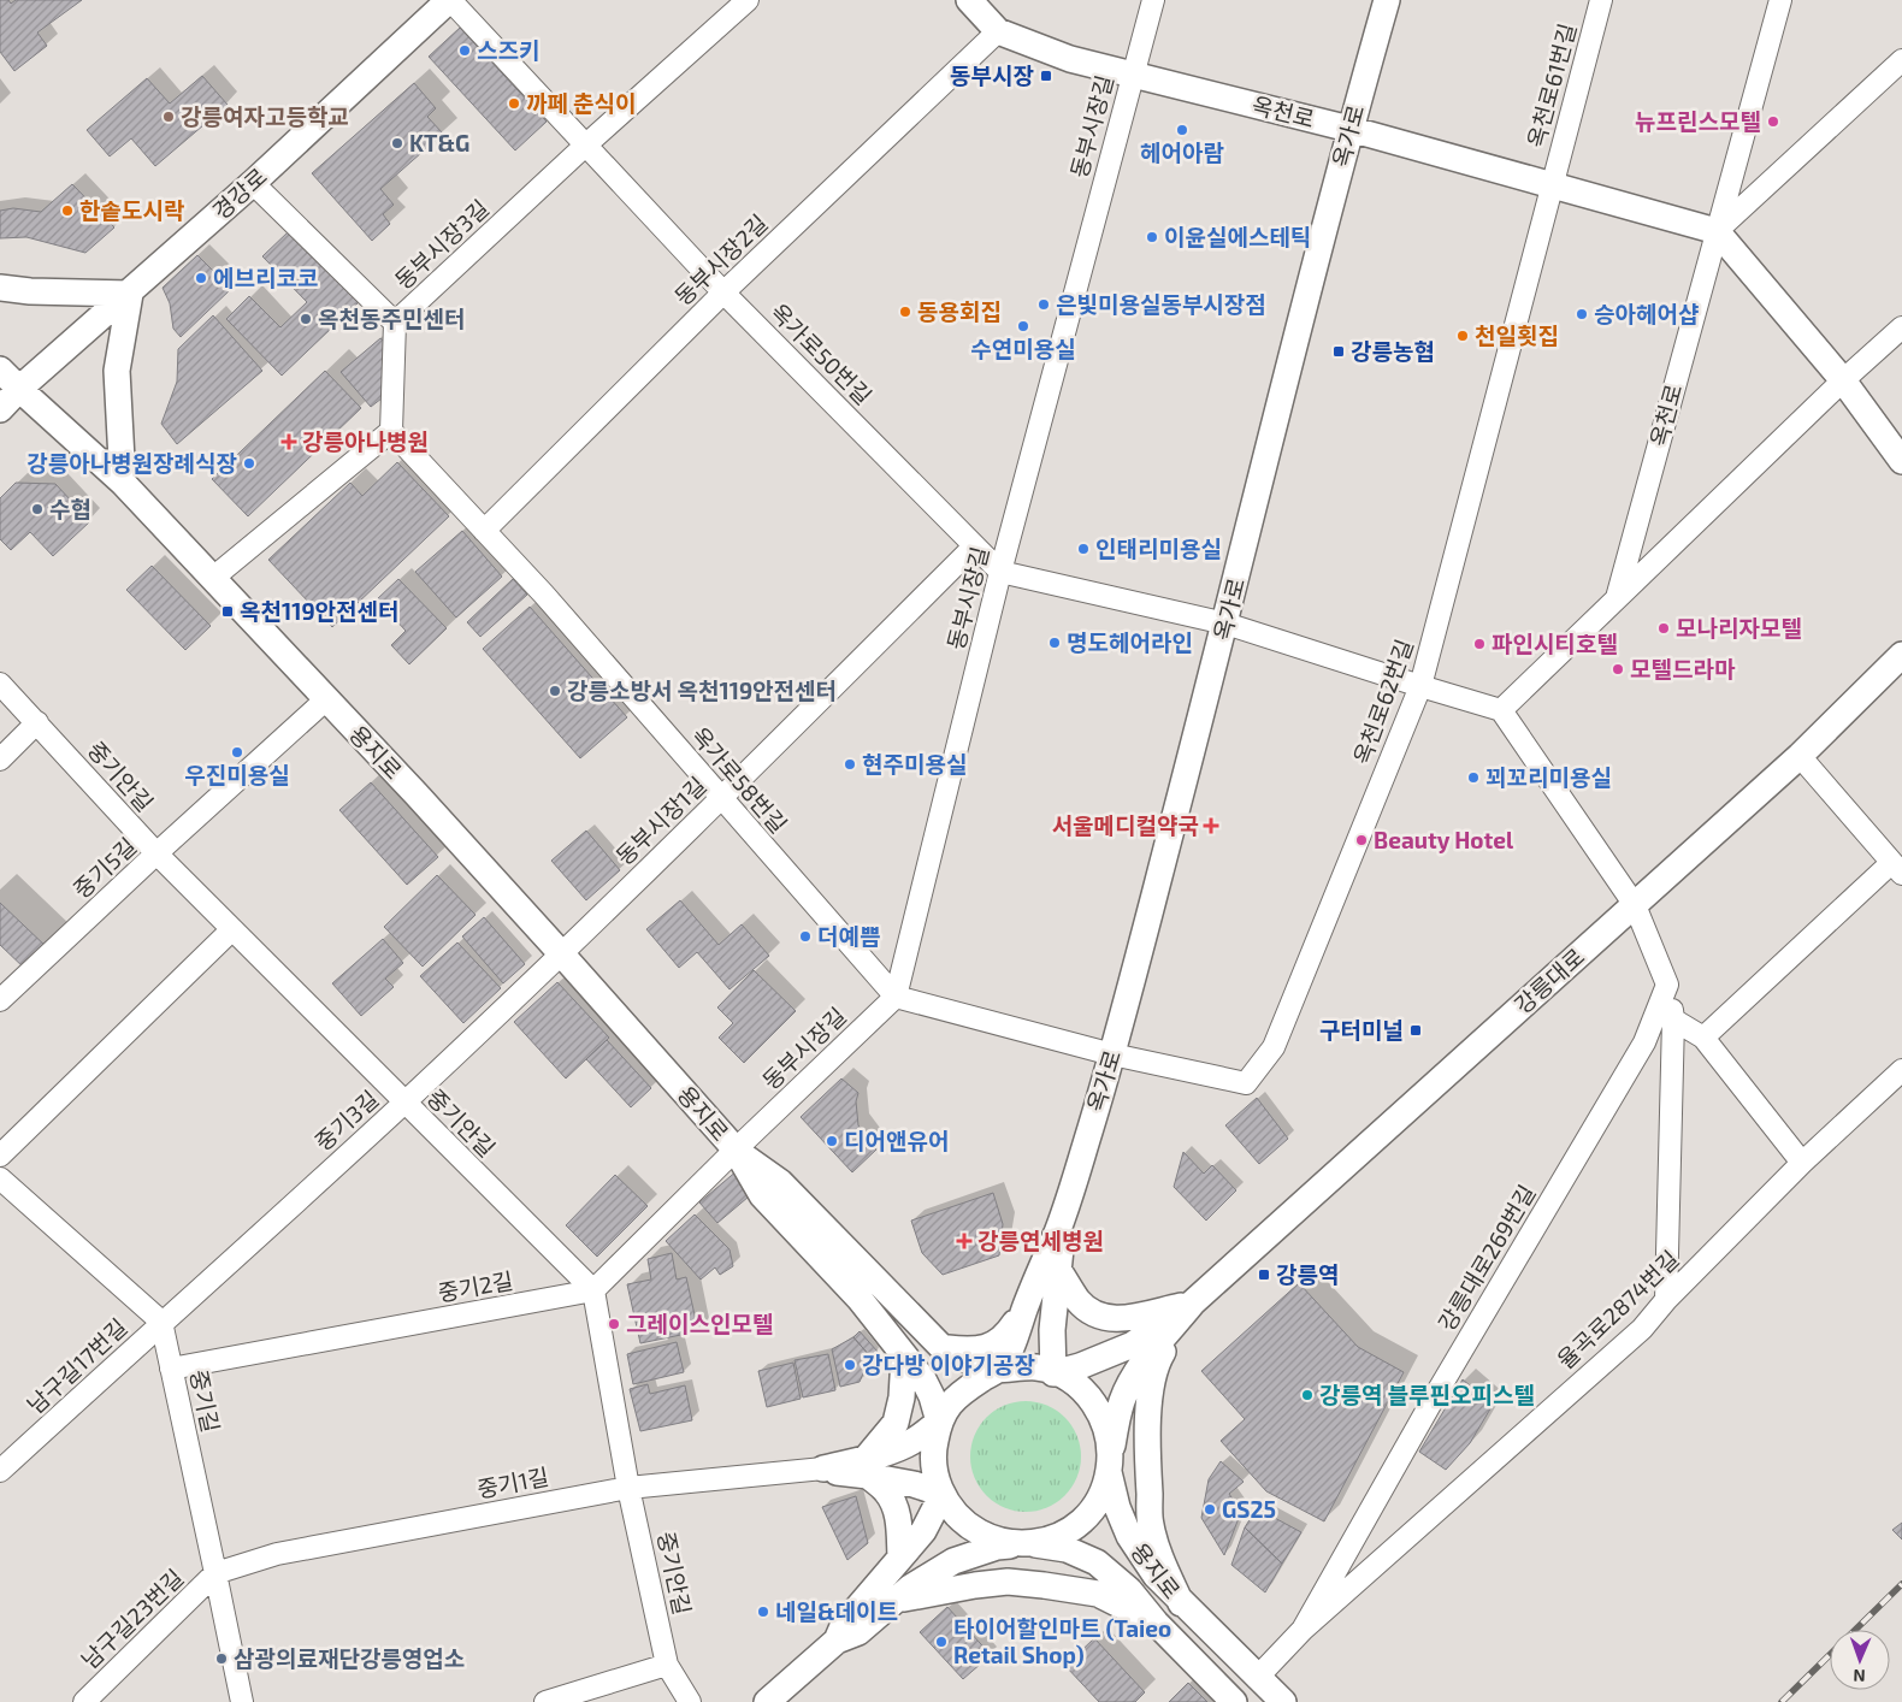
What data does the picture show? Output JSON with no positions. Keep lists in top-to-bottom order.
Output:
{
  "streets": {
    "street": [
      "옥천로61번길",
      "옥천로",
      "동부시장길",
      "옥가로",
      "경강로",
      "동부시장3길",
      "동부시장2길",
      "옥가로50번길",
      "옥천로62번길",
      "용지로",
      "중기안길",
      "옥가로58번길",
      "동부시장1길",
      "중기5길",
      "강릉대로",
      "중기3길",
      "강릉대로269번길",
      "중기2길",
      "율곡로2874번길",
      "남구길17번길",
      "중기길",
      "중기1길",
      "남구길23번길"
    ]
  },
  "crossings": [
    ["옥천로61번길", "옥천로"],
    ["옥천로61번길", "옥천로62번길"],
    ["옥천로", "동부시장길"],
    ["옥천로", "옥가로"],
    ["옥천로", "동부시장2길"],
    ["옥천로", "옥천로62번길"],
    ["동부시장길", "옥가로50번길"],
    ["동부시장길", "용지로"],
    ["동부시장길", "옥가로58번길"],
    ["옥가로", "옥가로50번길"],
    ["옥가로", "옥천로62번길"],
    ["경강로", "옥가로50번길"],
    ["경강로", "용지로"],
    ["동부시장3길", "옥가로50번길"],
    ["동부시장3길", "옥가로58번길"],
    ["동부시장2길", "옥가로50번길"],
    ["동부시장2길", "옥가로58번길"],
    ["옥가로50번길", "옥천로62번길"],
    ["옥가로50번길", "동부시장1길"],
    ["용지로", "동부시장1길"],
    ["용지로", "중기5길"],
    ["용지로", "중기3길"],
    ["용지로", "율곡로2874번길"],
    ["중기안길", "중기5길"],
    ["중기안길", "중기3길"],
    ["중기안길", "중기2길"],
    ["중기안길", "중기1길"],
    ["옥가로58번길", "동부시장1길"],
    ["동부시장1길", "중기3길"],
    ["중기3길", "남구길17번길"],
    ["중기3길", "중기길"],
    ["강릉대로269번길", "율곡로2874번길"],
    ["중기2길", "중기길"],
    ["남구길17번길", "중기길"],
    ["중기길", "중기1길"],
    ["중기길", "남구길23번길"],
    ["중기1길", "남구길23번길"]
  ],
  "places": {
    "other": [
      "스즈키",
      "까페 춘식이",
      "강릉여자고등학교",
      "뉴프린스모텔",
      "헤어아람",
      "KT&G",
      "한솥도시락",
      "이윤실에스테틱",
      "에브리코코",
      "은빛미용실동부시장점",
      "동용회집",
      "승아헤어샵",
      "옥천동주민센터",
      "수연미용실",
      "천일횟집",
      "강릉아나병원장례식장",
      "수협",
      "인태리미용실",
      "모나리자모텔",
      "명도헤어라인",
      "파인시티호텔",
      "모텔드라마",
      "강릉소방서 옥천119안전센터",
      "우진미용실",
      "현주미용실",
      "꾀꼬리미용실",
      "Beauty Hotel",
      "더예쁨",
      "디어앤유어",
      "그레이스인모텔",
      "강다방 이야기공장",
      "강릉역 블루핀오피스텔",
      "GS25",
      "네일&데이트",
      "타이어할인마트 (Taieo Retail Shop)",
      "삼광의료재단강릉영업소"
    ],
    "transit": [
      "동부시장",
      "강릉농협",
      "옥천119안전센터",
      "구터미널",
      "강릉역"
    ],
    "health": ["강릉아나병원", "서울메디컬약국", "강릉연세병원"]
  },
  "north": "bottom"
}
